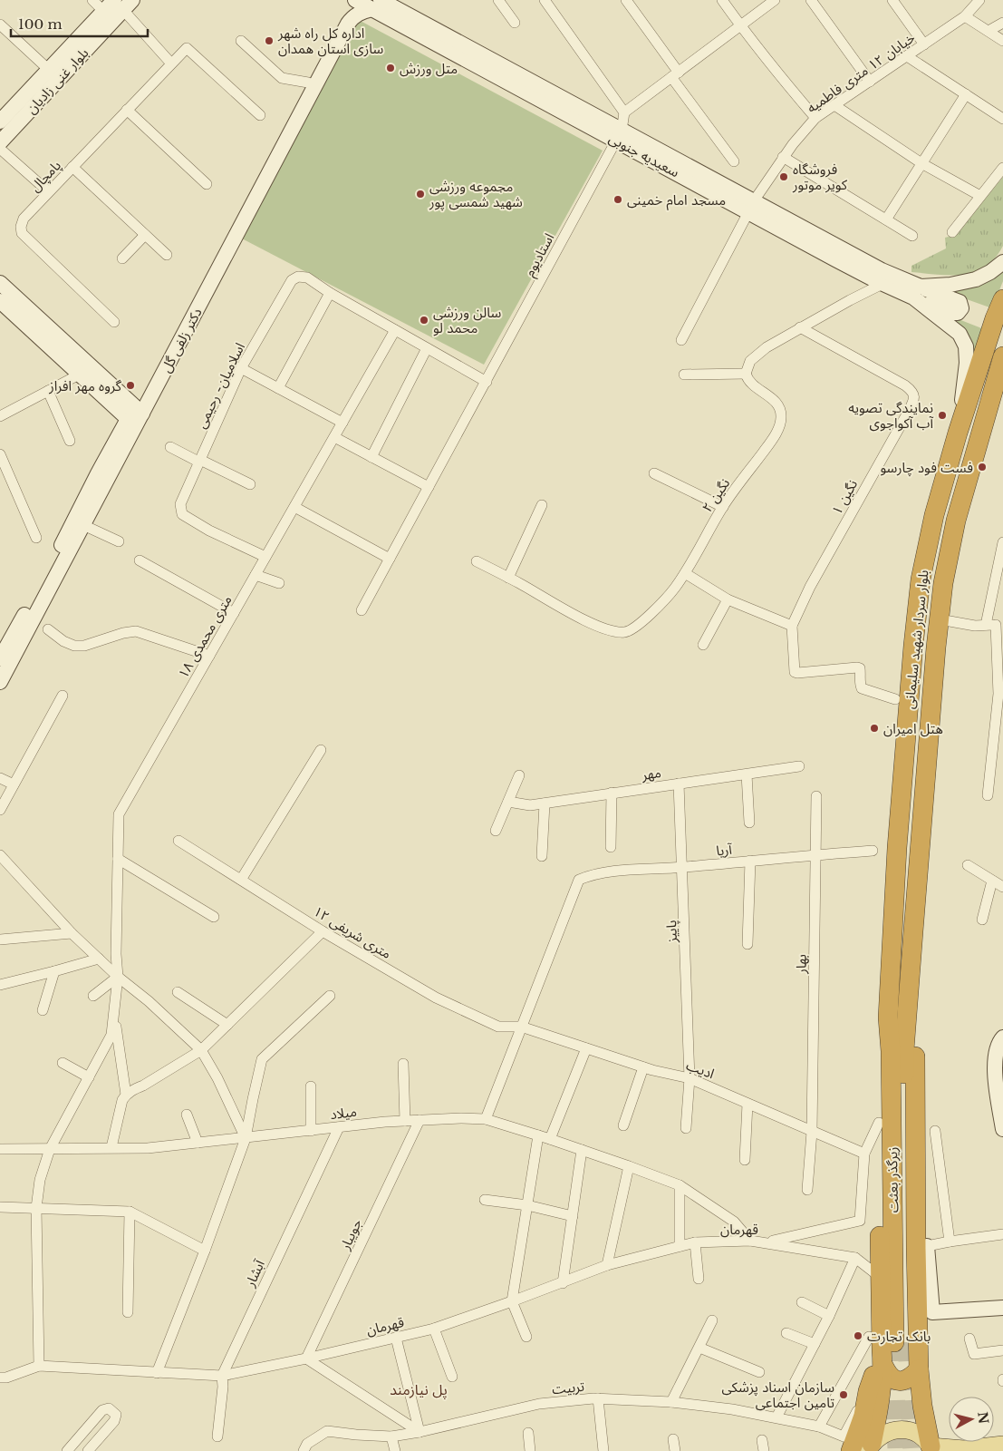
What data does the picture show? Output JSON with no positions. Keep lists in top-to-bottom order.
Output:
{
  "streets": {
    "highway": ["بلوار سردار شهید سلیمانی", "زیرگذر بعثت"],
    "main road": ["بلوار غنی زادیان", "سعیدیه جنوبی", "دکتر زلفی گل"],
    "street": [
      "خیابان ۱۲ متری فاطمیه",
      "پامچال",
      "استادیوم",
      "اسلامیان- رحیمی",
      "نگین ۲",
      "نگین ۱",
      "۱۸ متری محمدی",
      "مهر",
      "آریا",
      "پاییز",
      "۱۲ متری شریفی",
      "بهار",
      "ادیب",
      "میلاد",
      "قهرمان",
      "جویبار",
      "آبشار",
      "تربیت"
    ]
  },
  "crossings": [
    ["خیابان ۱۲ متری فاطمیه", "سعیدیه جنوبی"],
    ["سعیدیه جنوبی", "استادیوم"],
    ["سعیدیه جنوبی", "دکتر زلفی گل"],
    ["سعیدیه جنوبی", "بلوار سردار شهید سلیمانی"],
    ["اسلامیان- رحیمی", "۱۸ متری محمدی"],
    ["بلوار سردار شهید سلیمانی", "زیرگذر بعثت"],
    ["مهر", "پاییز"],
    ["آریا", "پاییز"],
    ["آریا", "۱۲ متری شریفی"],
    ["آریا", "بهار"],
    ["آریا", "ادیب"],
    ["پاییز", "ادیب"],
    ["۱۲ متری شریفی", "ادیب"],
    ["بهار", "ادیب"],
    ["میلاد", "قهرمان"],
    ["میلاد", "جویبار"],
    ["میلاد", "آبشار"],
    ["قهرمان", "جویبار"],
    ["قهرمان", "آبشار"]
  ],
  "districts": ["پل نیازمند"],
  "places": [
    "اداره کل راه شهر سازی استان همدان",
    "متل ورزش",
    "فروشگاه کویر موتور",
    "مجموعه ورزشی شهید شمسی پور",
    "مسجد امام خمینی",
    "سالن ورزشی محمد لو",
    "گروه مهر افراز",
    "نمایندگی تصویه آب آکواجوی",
    "فست فود چارسو",
    "هتل امیران",
    "بانک تجارت",
    "سازمان اسناد پزشکی تامین اجتماعی"
  ],
  "scale_bar": "100 m",
  "north": "right"
}
